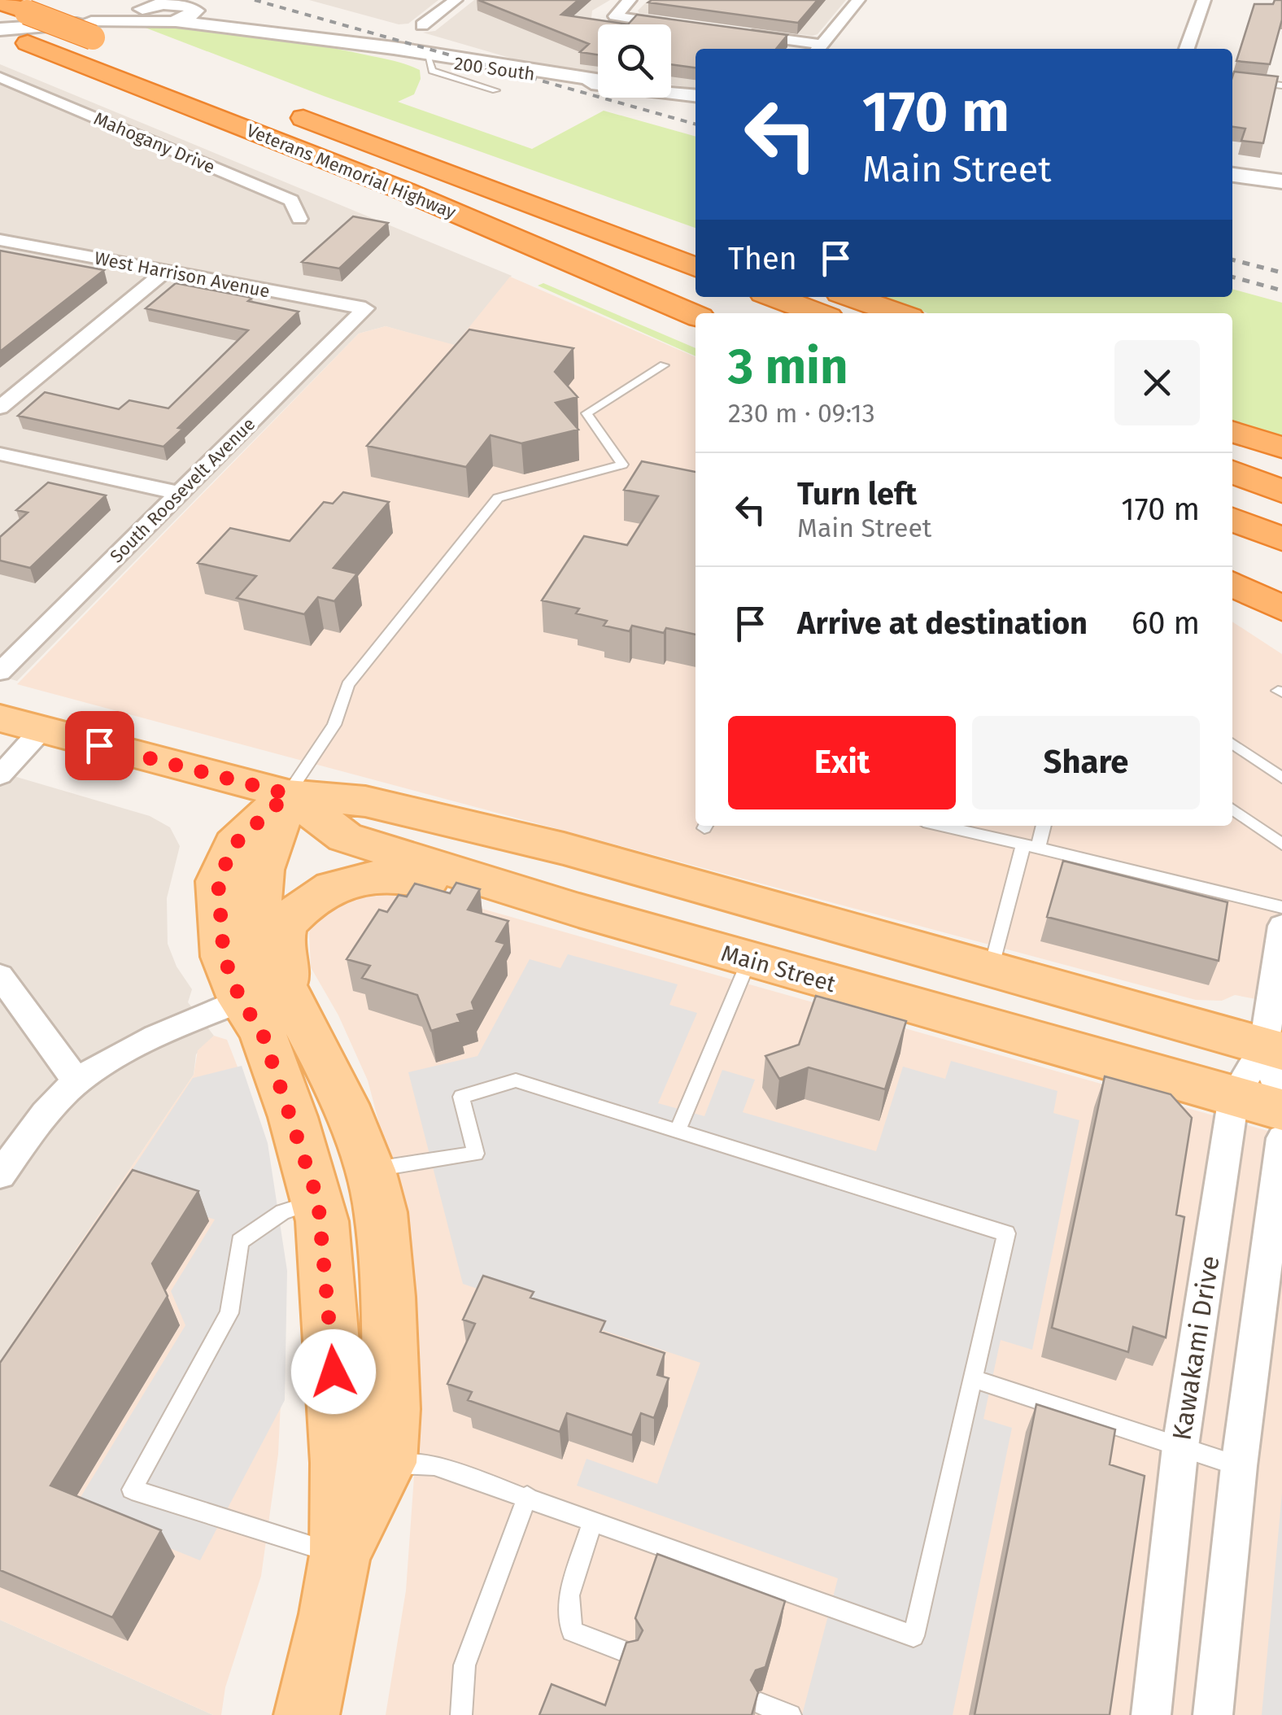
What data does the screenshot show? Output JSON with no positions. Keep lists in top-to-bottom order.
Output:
{
  "streets": {
    "highway": ["Veterans Memorial Highway"],
    "main road": ["Main Street"],
    "street": [
      "200 South",
      "Mahogany Drive",
      "West Harrison Avenue",
      "South Roosevelt Avenue",
      "Kawakami Drive"
    ]
  },
  "crossings": [
    ["West Harrison Avenue", "South Roosevelt Avenue"],
    ["Main Street", "Kawakami Drive"]
  ],
  "page": {
    "turn": ["170 m", "Main Street"],
    "then": "Then",
    "heading": ["3 min", "230 m · 09:13"],
    "list": [
      {
        "name": "Turn left",
        "note": "Main Street",
        "value": "170 m"
      },
      {
        "name": "Arrive at destination",
        "value": "60 m"
      }
    ],
    "buttons": ["Exit", "Share"]
  }
}
